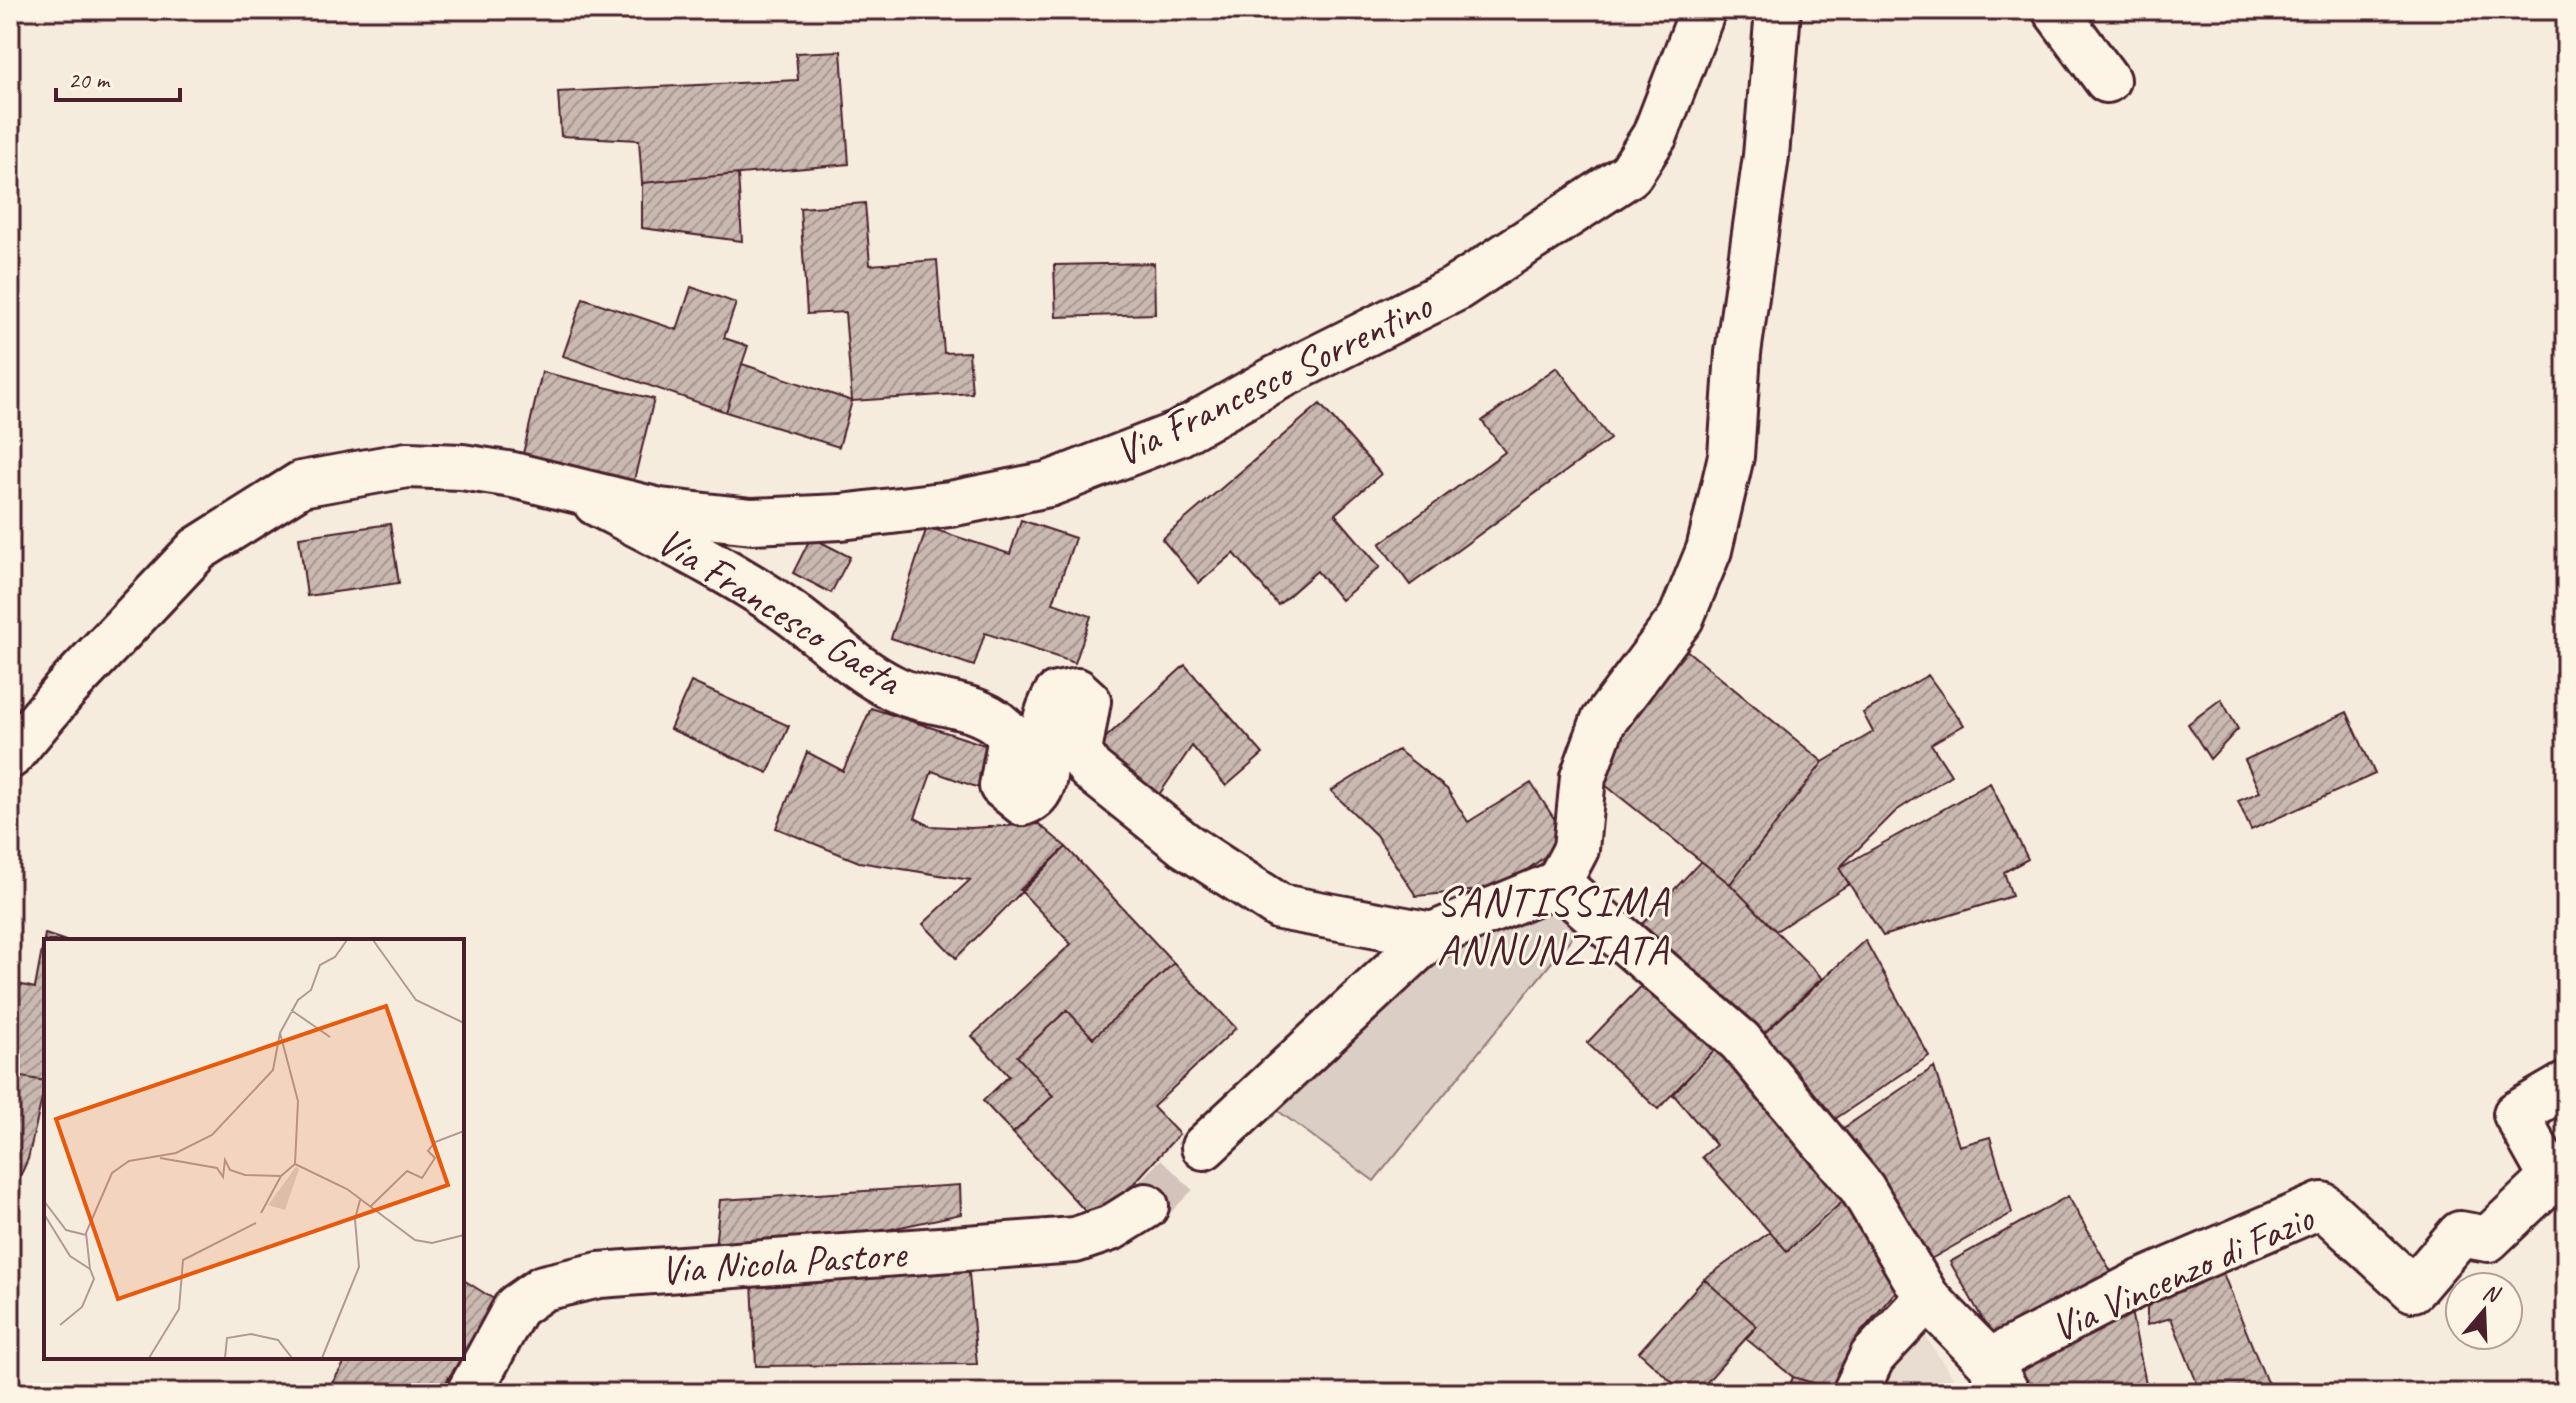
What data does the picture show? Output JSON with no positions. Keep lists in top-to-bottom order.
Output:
{
  "streets": {
    "street": [
      "Via Francesco Sorrentino",
      "Via Francesco Gaeta",
      "Via Nicola Pastore",
      "Via Vincenzo di Fazio"
    ]
  },
  "crossings": [
    ["Via Francesco Sorrentino", "Via Francesco Gaeta"]
  ],
  "districts": ["SANTISSIMA ANNUNZIATA"],
  "scale_bar": "20 m",
  "north": "top"
}
